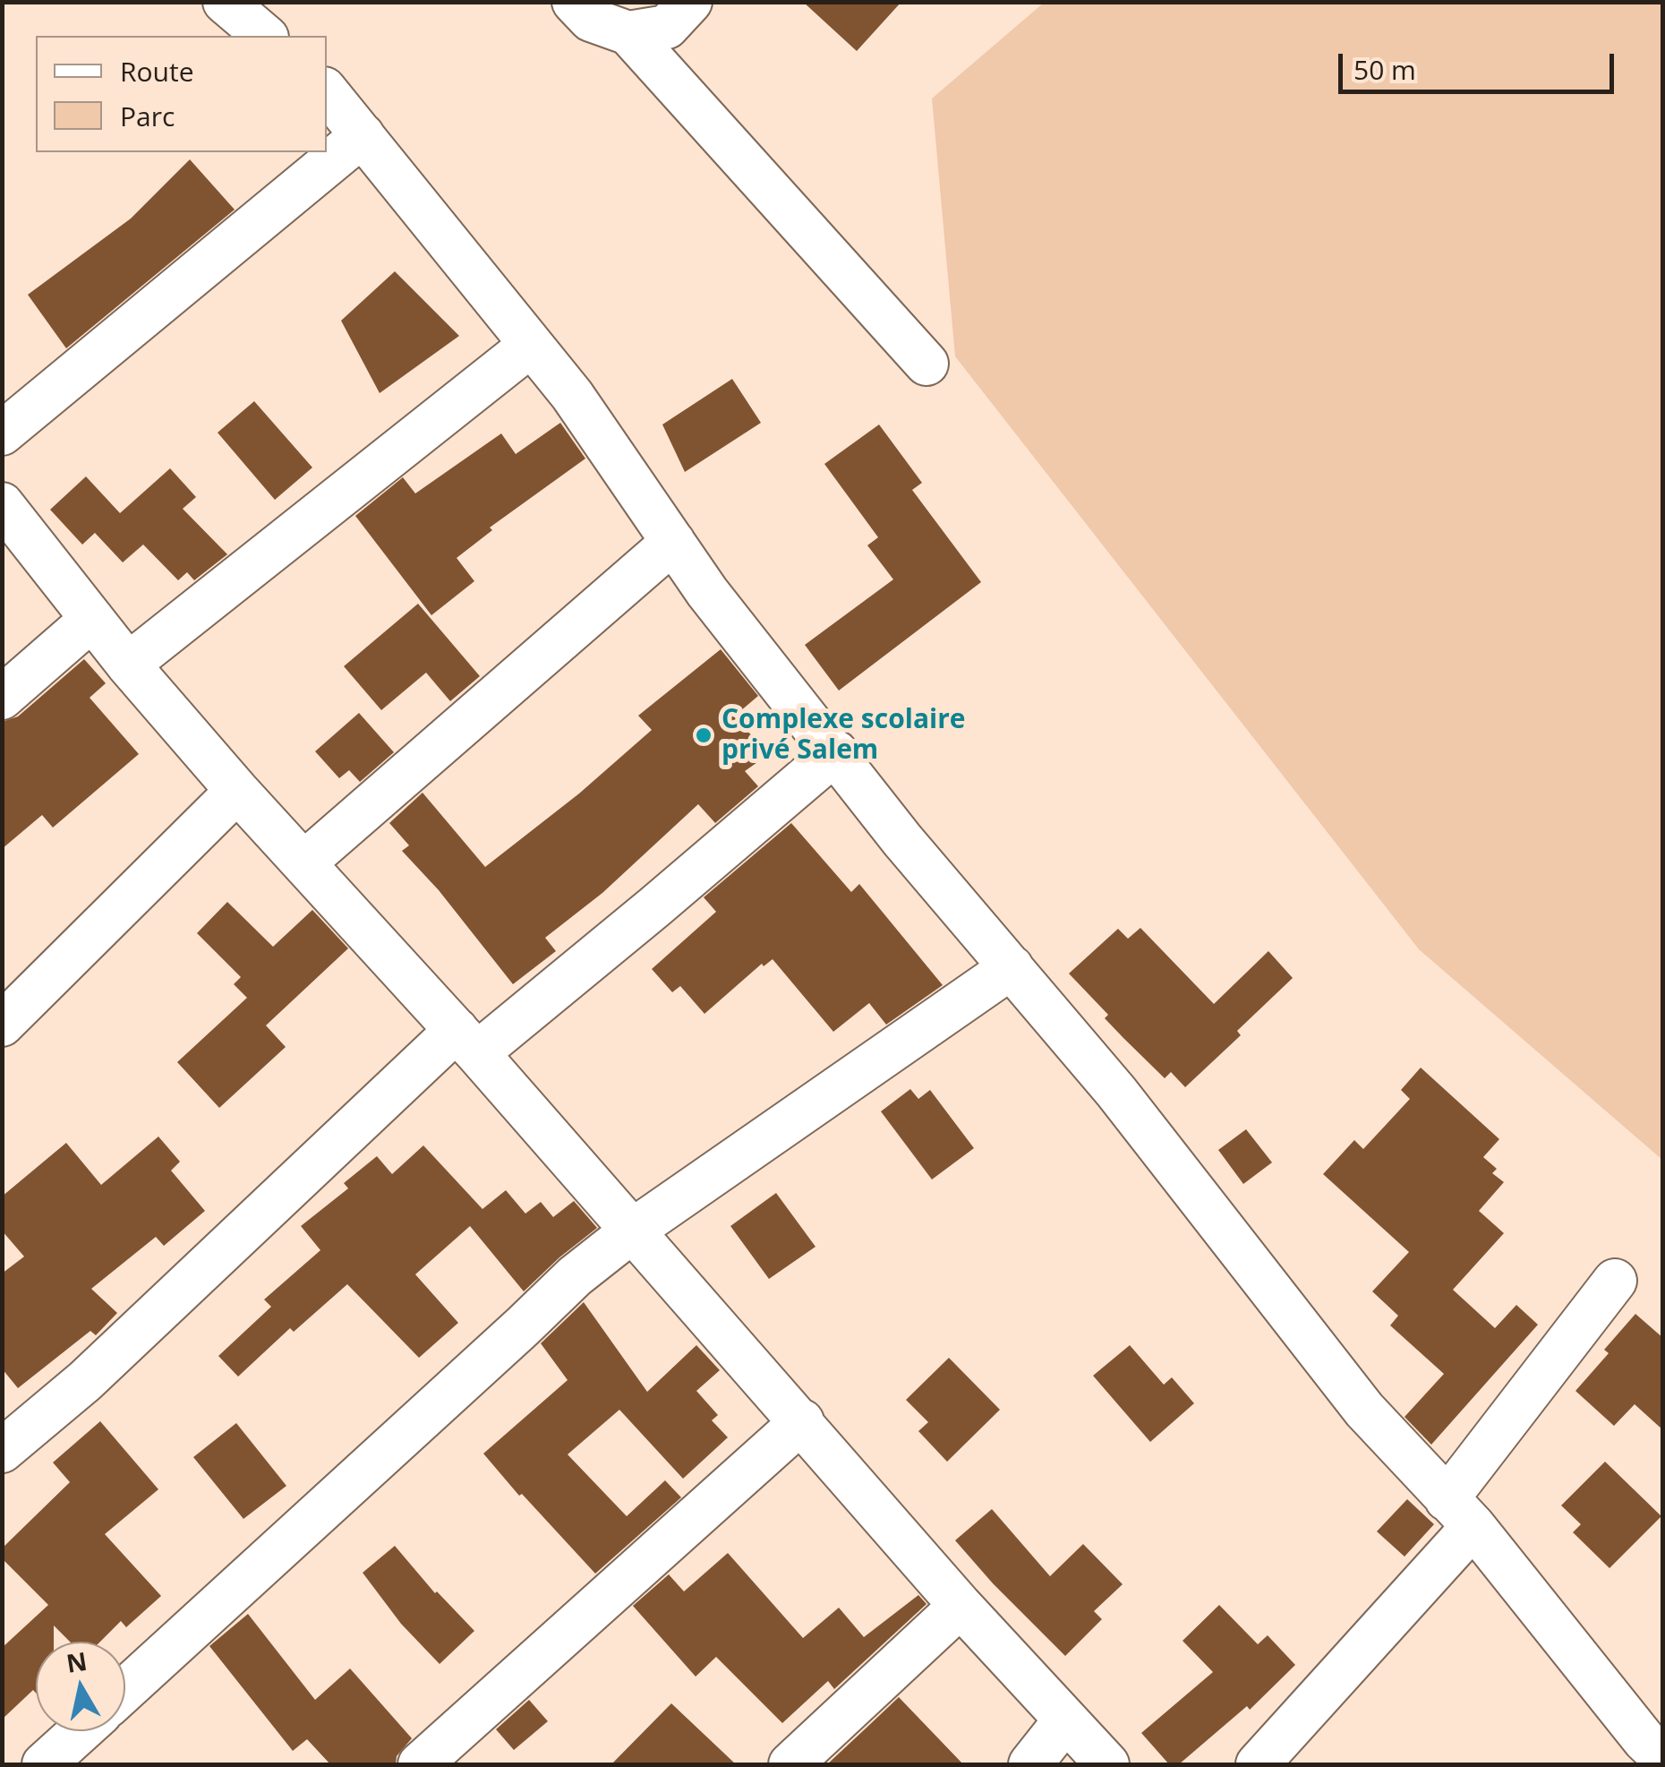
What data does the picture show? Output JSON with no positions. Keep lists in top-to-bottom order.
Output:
{
  "places": ["Complexe scolaire privé Salem"],
  "legend": ["Route", "Parc"],
  "scale_bar": "50 m",
  "north": "top"
}
